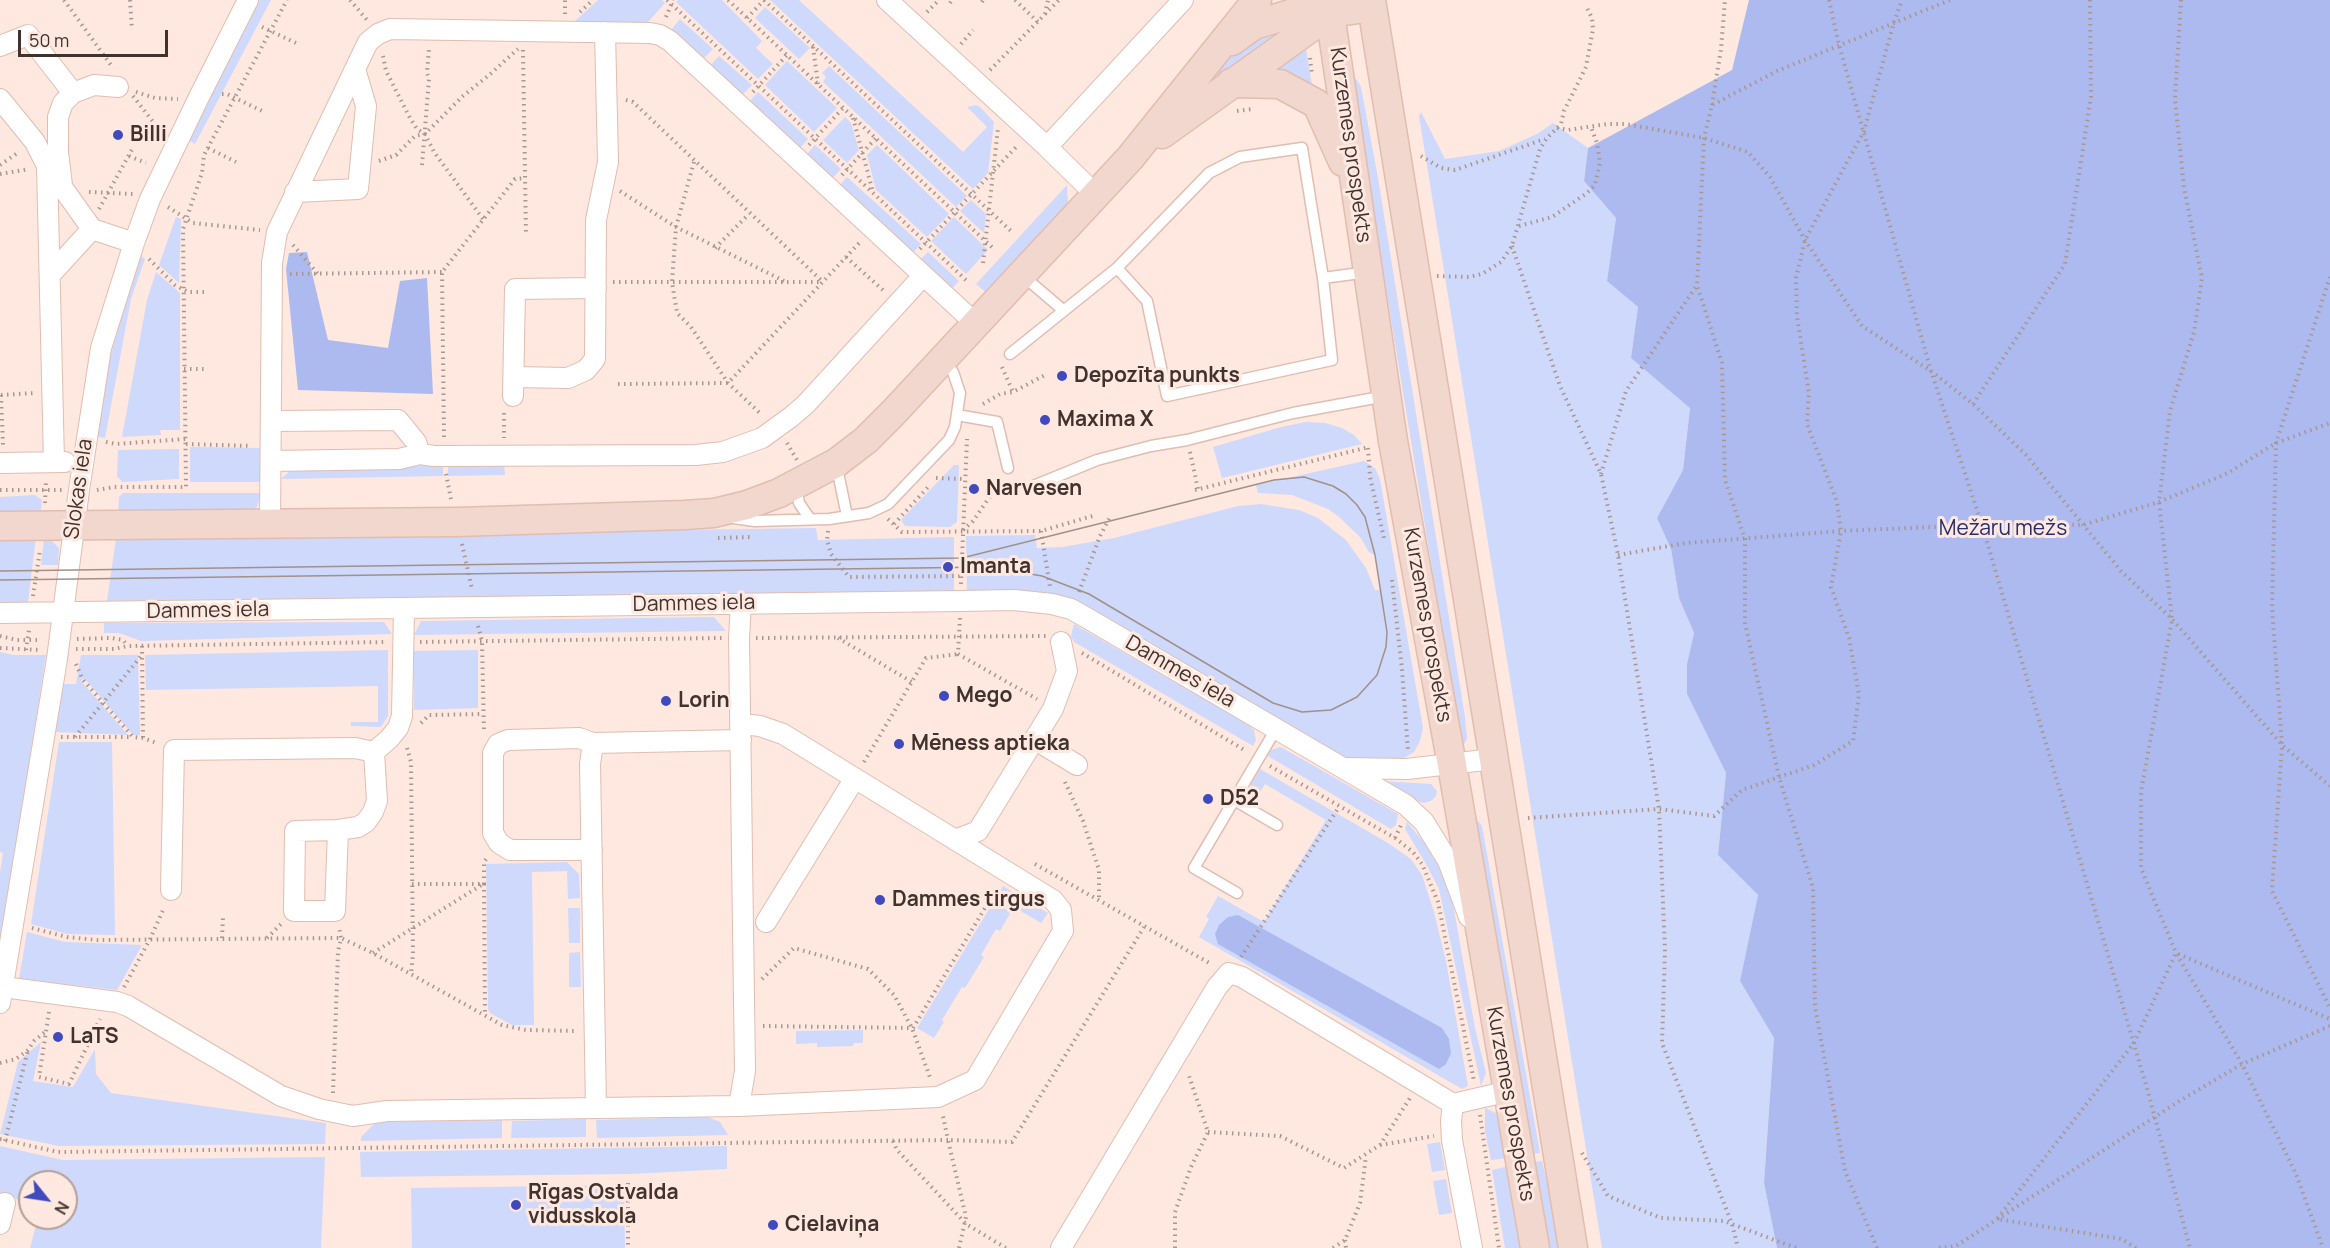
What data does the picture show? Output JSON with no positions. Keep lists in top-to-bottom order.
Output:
{
  "streets": {
    "main road": ["Kurzemes prospekts"],
    "street": ["Slokas iela", "Dammes iela"]
  },
  "crossings": [
    ["Kurzemes prospekts", "Dammes iela"],
    ["Slokas iela", "Dammes iela"]
  ],
  "parks": ["Mežāru mežs"],
  "places": [
    "Billi",
    "Depozīta punkts",
    "Maxima X",
    "Narvesen",
    "Imanta",
    "Mego",
    "Lorin",
    "Mēness aptieka",
    "D52",
    "Dammes tirgus",
    "LaTS",
    "Rīgas Ostvalda vidusskola",
    "Cielaviņa"
  ],
  "scale_bar": "50 m",
  "north": "bottom right"
}
